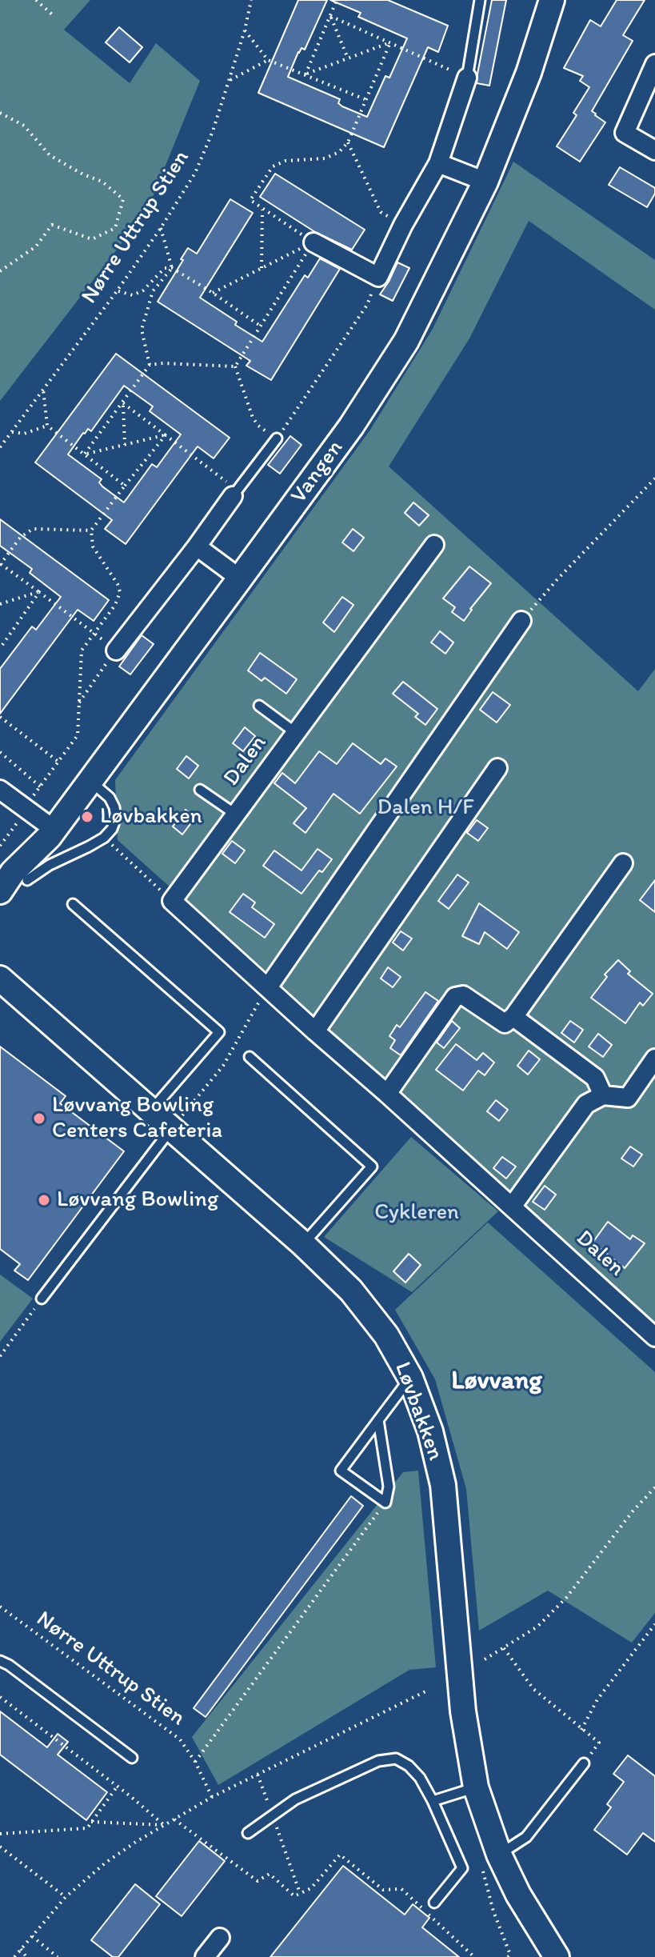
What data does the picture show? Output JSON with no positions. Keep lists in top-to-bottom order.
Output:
{
  "streets": {
    "street": ["Vangen", "Dalen", "Løvbakken"],
    "path": ["Nørre Uttrup Stien"]
  },
  "districts": ["Løvvang"],
  "parks": ["Dalen H/F", "Cykleren"],
  "places": ["Løvbakken", "Løvvang Bowling Centers Cafeteria", "Løvvang Bowling"]
}
